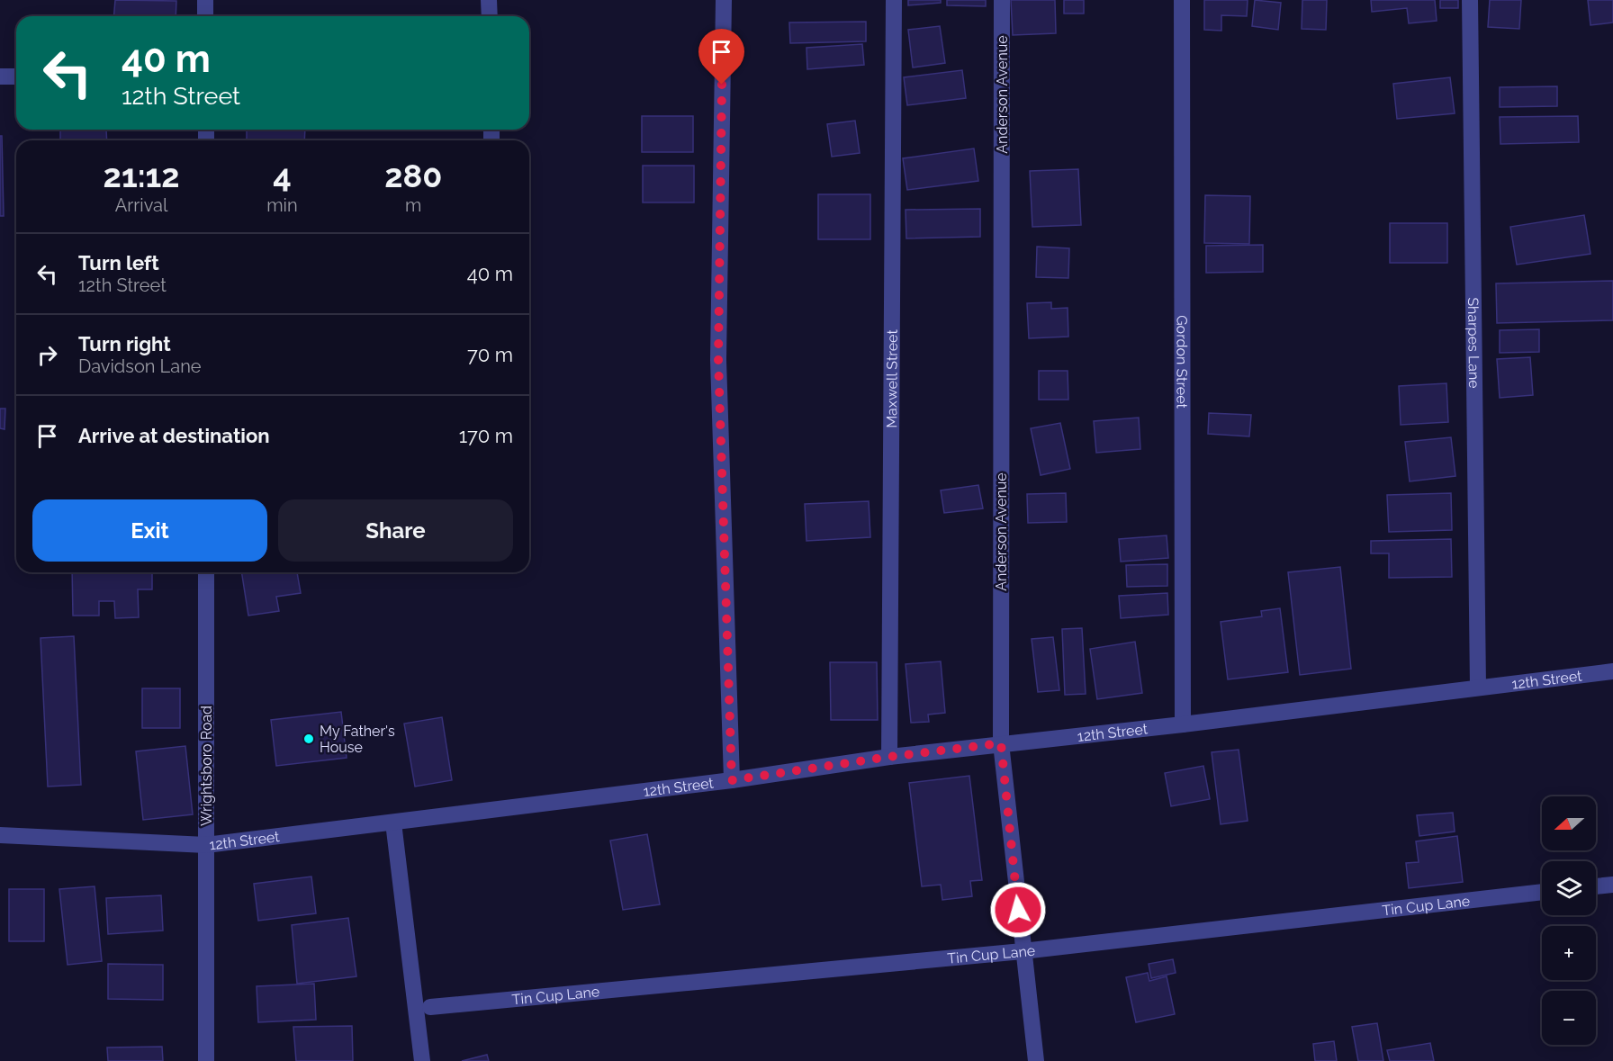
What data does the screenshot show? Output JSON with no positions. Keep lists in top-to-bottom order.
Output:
{
  "streets": {
    "street": [
      "Anderson Avenue",
      "Sharpes Lane",
      "Gordon Street",
      "Maxwell Street",
      "12th Street",
      "Wrightsboro Road",
      "Tin Cup Lane"
    ]
  },
  "crossings": [
    ["Anderson Avenue", "12th Street"],
    ["Anderson Avenue", "Tin Cup Lane"],
    ["Sharpes Lane", "12th Street"],
    ["Gordon Street", "12th Street"],
    ["Maxwell Street", "12th Street"],
    ["12th Street", "Wrightsboro Road"]
  ],
  "places": ["My Father's House"],
  "north": "left",
  "page": {
    "turn": ["40 m", "12th Street"],
    "eta": [
      "21:12",
      "Arrival",
      "4",
      "min",
      "280",
      "m"
    ],
    "list": [
      {
        "name": "Turn left",
        "note": "12th Street",
        "value": "40 m"
      },
      {
        "name": "Turn right",
        "note": "Davidson Lane",
        "value": "70 m"
      },
      {
        "name": "Arrive at destination",
        "value": "170 m"
      }
    ],
    "buttons": ["Exit", "Share"],
    "map_buttons": ["+", "−"]
  }
}
